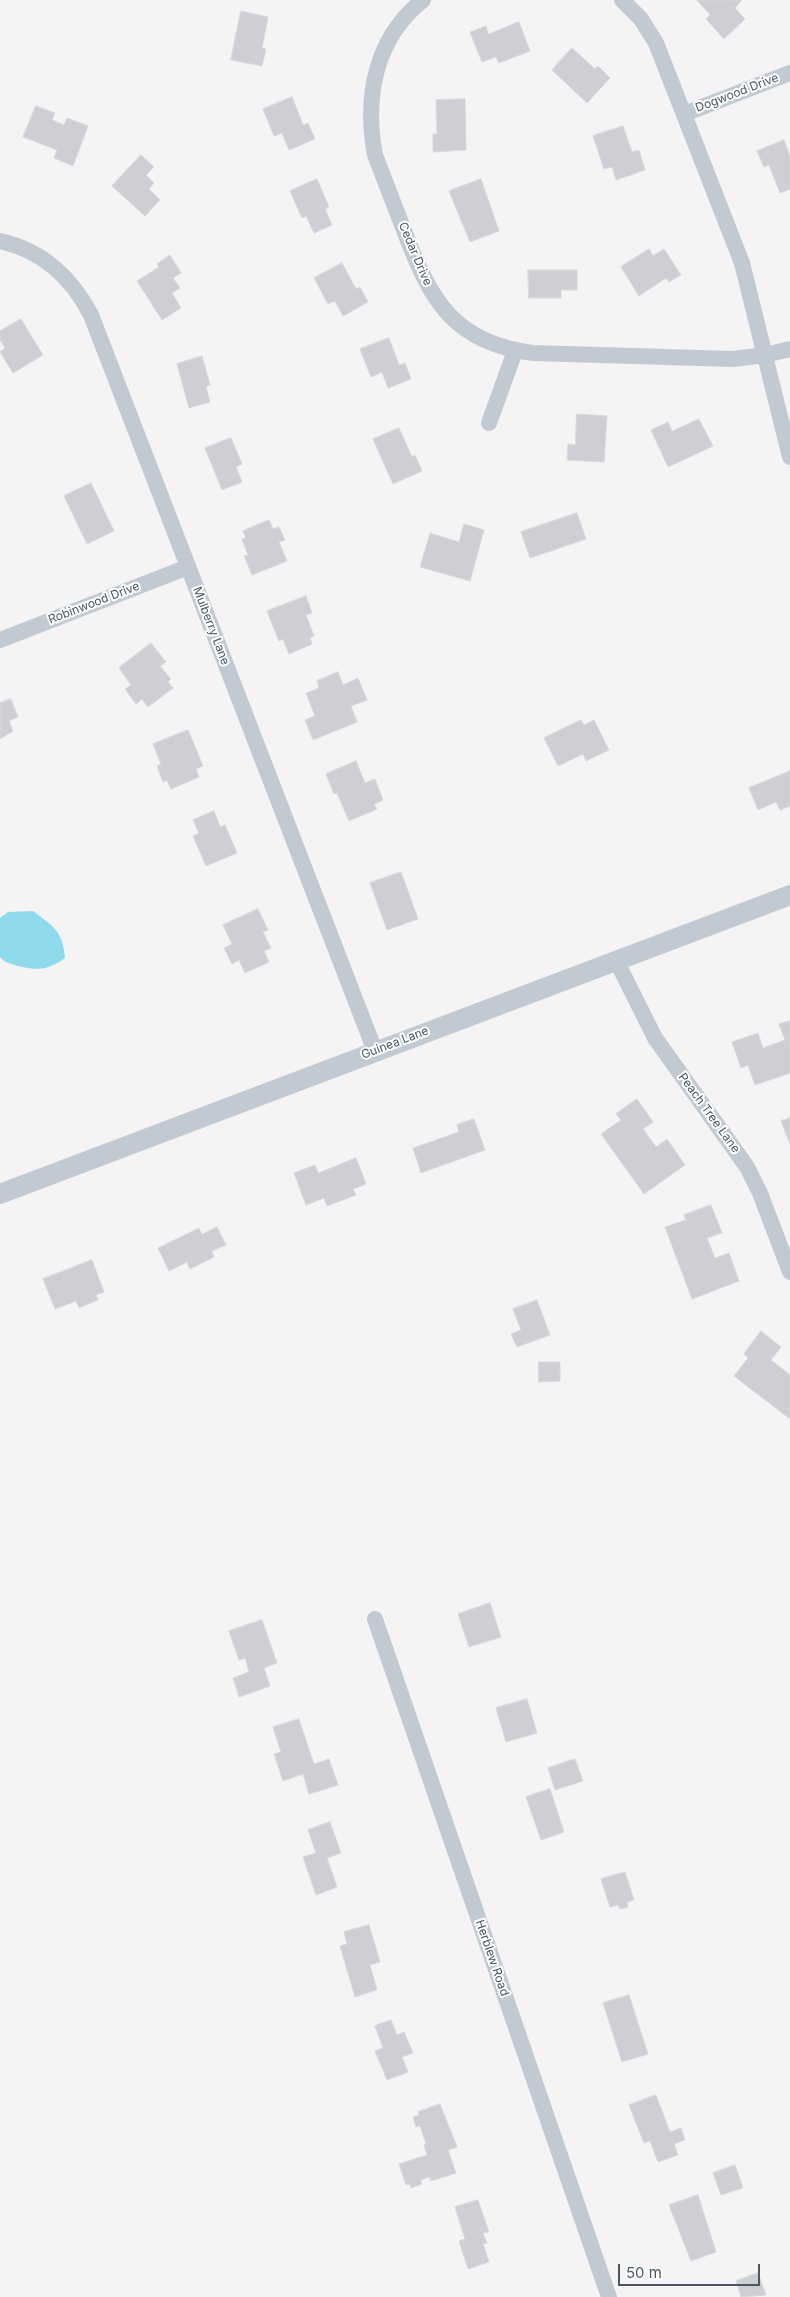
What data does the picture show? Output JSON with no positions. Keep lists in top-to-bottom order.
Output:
{
  "streets": {
    "street": [
      "Dogwood Drive",
      "Cedar Drive",
      "Robinwood Drive",
      "Mulberry Lane",
      "Guinea Lane",
      "Peach Tree Lane",
      "Herblew Road"
    ]
  },
  "crossings": [
    ["Robinwood Drive", "Mulberry Lane"],
    ["Mulberry Lane", "Guinea Lane"],
    ["Guinea Lane", "Peach Tree Lane"]
  ],
  "scale_bar": "50 m"
}
